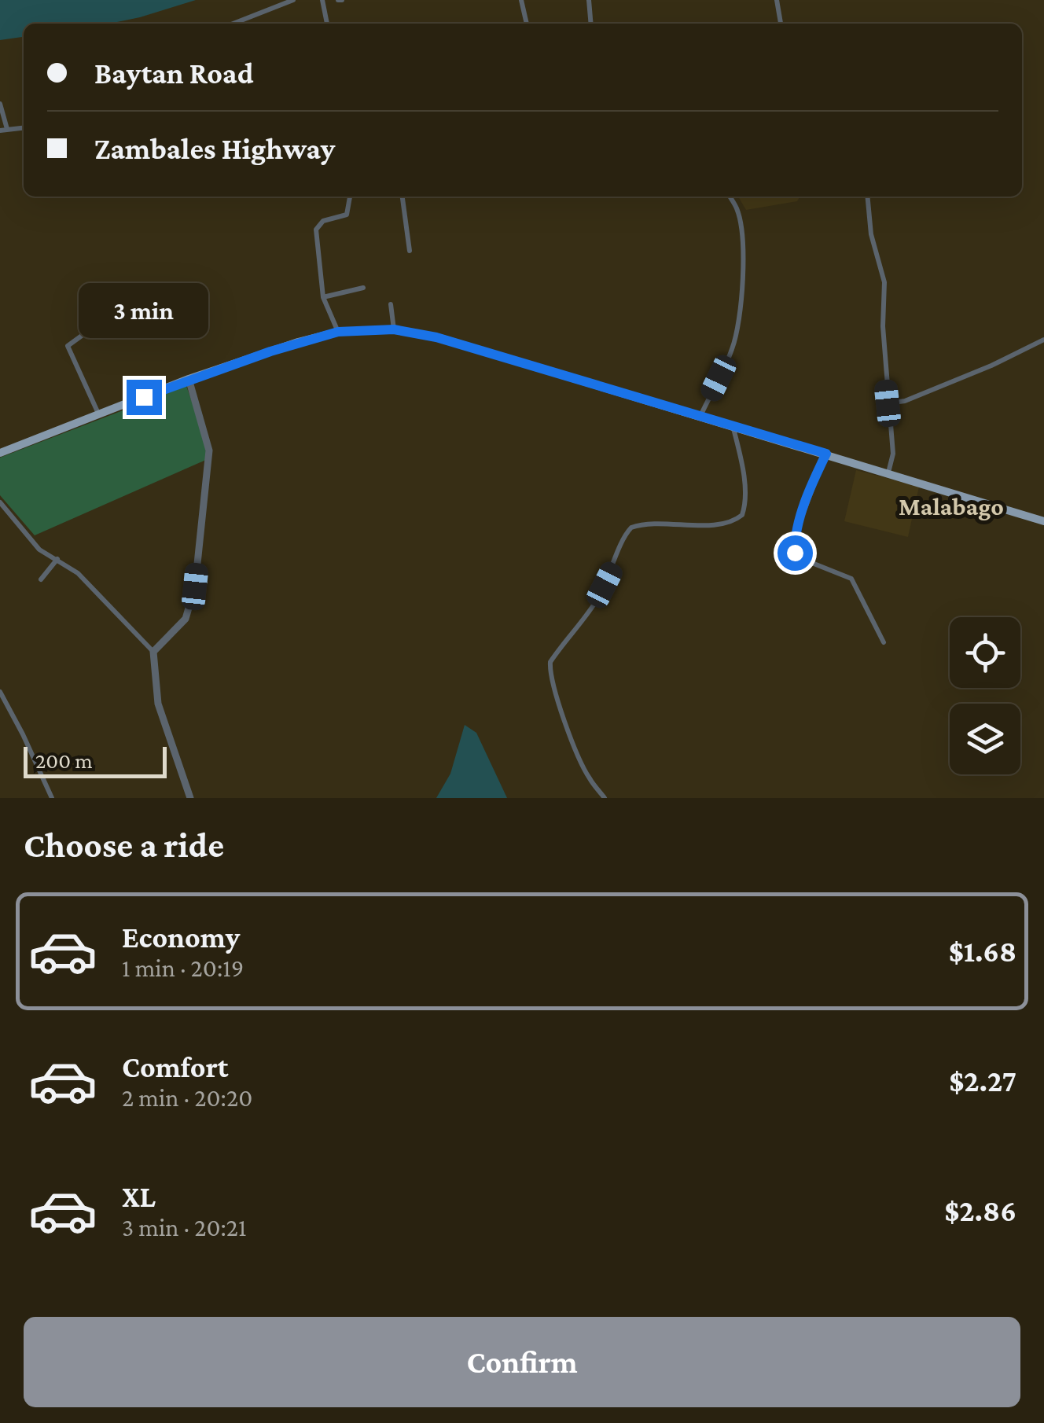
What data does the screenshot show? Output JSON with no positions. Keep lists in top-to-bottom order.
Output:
{
  "districts": ["Malabago"],
  "scale_bar": "200 m",
  "page": {
    "banner": ["Baytan Road", "Zambales Highway"],
    "bubble": "3 min",
    "scale": "200 m",
    "heading": "Choose a ride",
    "list": [
      {
        "name": "Economy",
        "note": "1 min · 20:19",
        "value": "$1.68"
      },
      {
        "name": "Comfort",
        "note": "2 min · 20:20",
        "value": "$2.27"
      },
      {
        "name": "XL",
        "note": "3 min · 20:21",
        "value": "$2.86"
      }
    ],
    "buttons": "Confirm"
  }
}
